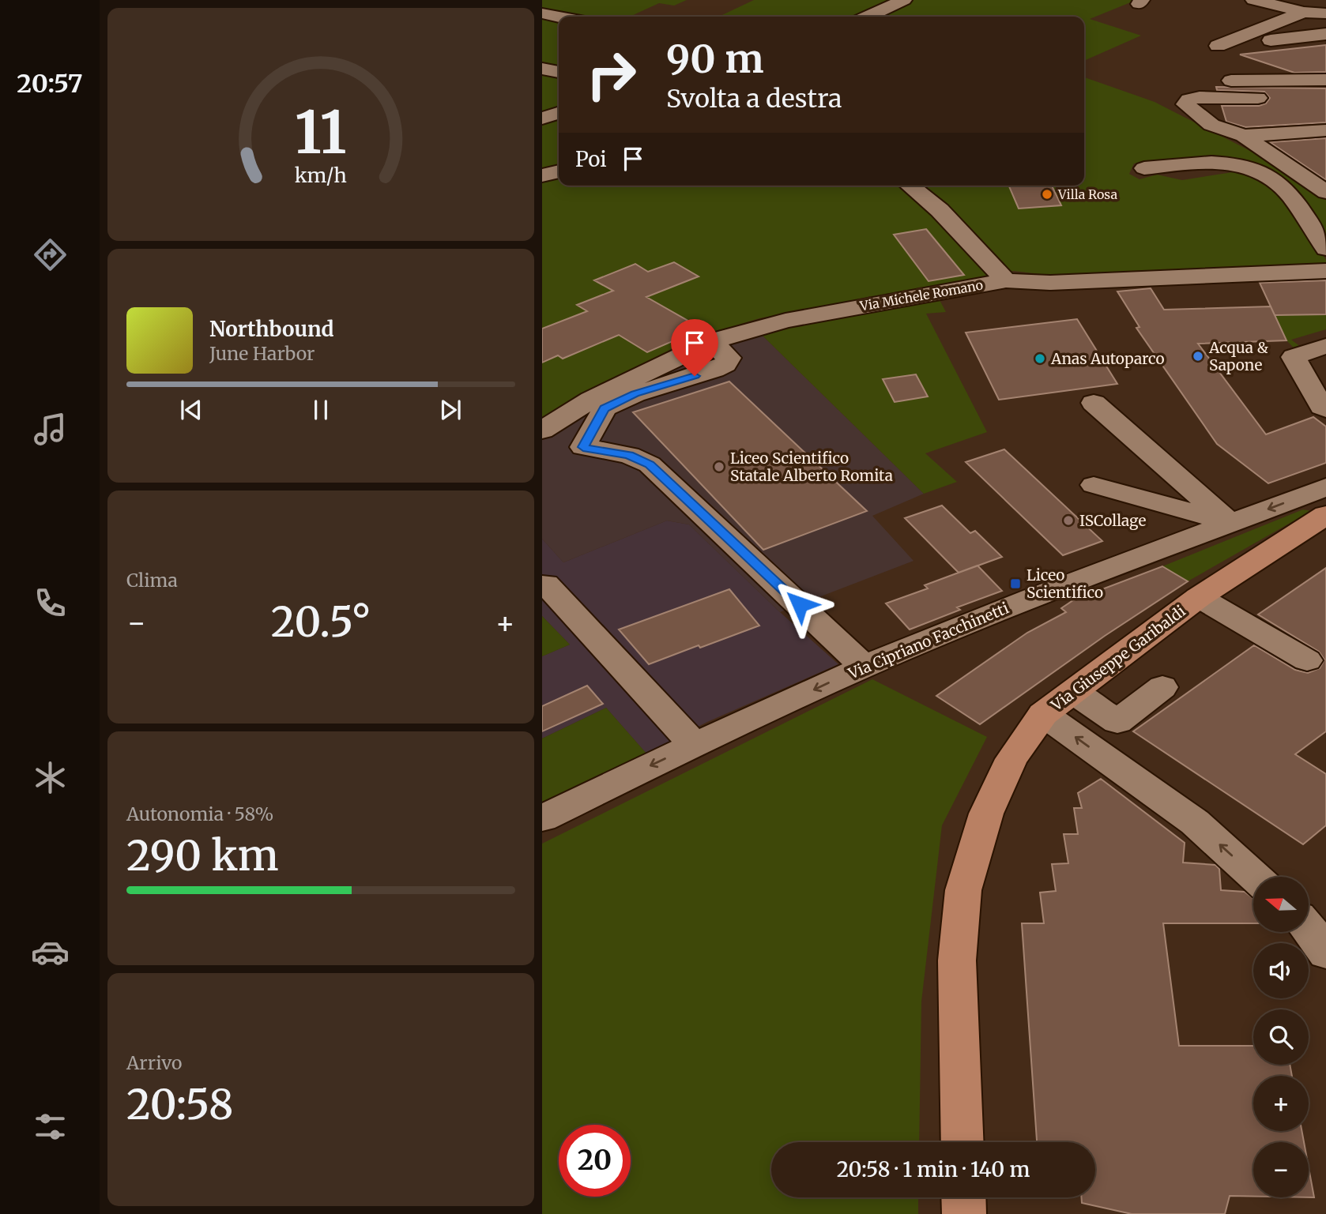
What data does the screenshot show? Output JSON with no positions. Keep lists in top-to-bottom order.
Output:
{
  "streets": {
    "main road": ["Via Giuseppe Garibaldi"],
    "street": ["Via Michele Romano", "Via Cipriano Facchinetti"]
  },
  "one_way": ["Via Cipriano Facchinetti"],
  "places": {
    "other": [
      "Villa Rosa",
      "Acqua & Sapone",
      "Anas Autoparco",
      "Liceo Scientifico Statale Alberto Romita",
      "ISCollage"
    ],
    "transit": ["Liceo Scientifico"]
  },
  "north": "left",
  "page": {
    "tabs": "20:57",
    "turn": ["90 m", "Svolta a destra"],
    "then": "Poi",
    "song": ["Northbound", "June Harbor"],
    "tile": [
      "Clima",
      ["Autonomia · 58%", "290 km"],
      ["Arrivo", "20:58"]
    ],
    "heat": ["−", "20.5°", "+"],
    "map_buttons": ["+", "−"],
    "limit": "20",
    "trip": "20:58 · 1 min · 140 m",
    "gauge": ["11", "km/h"]
  }
}
